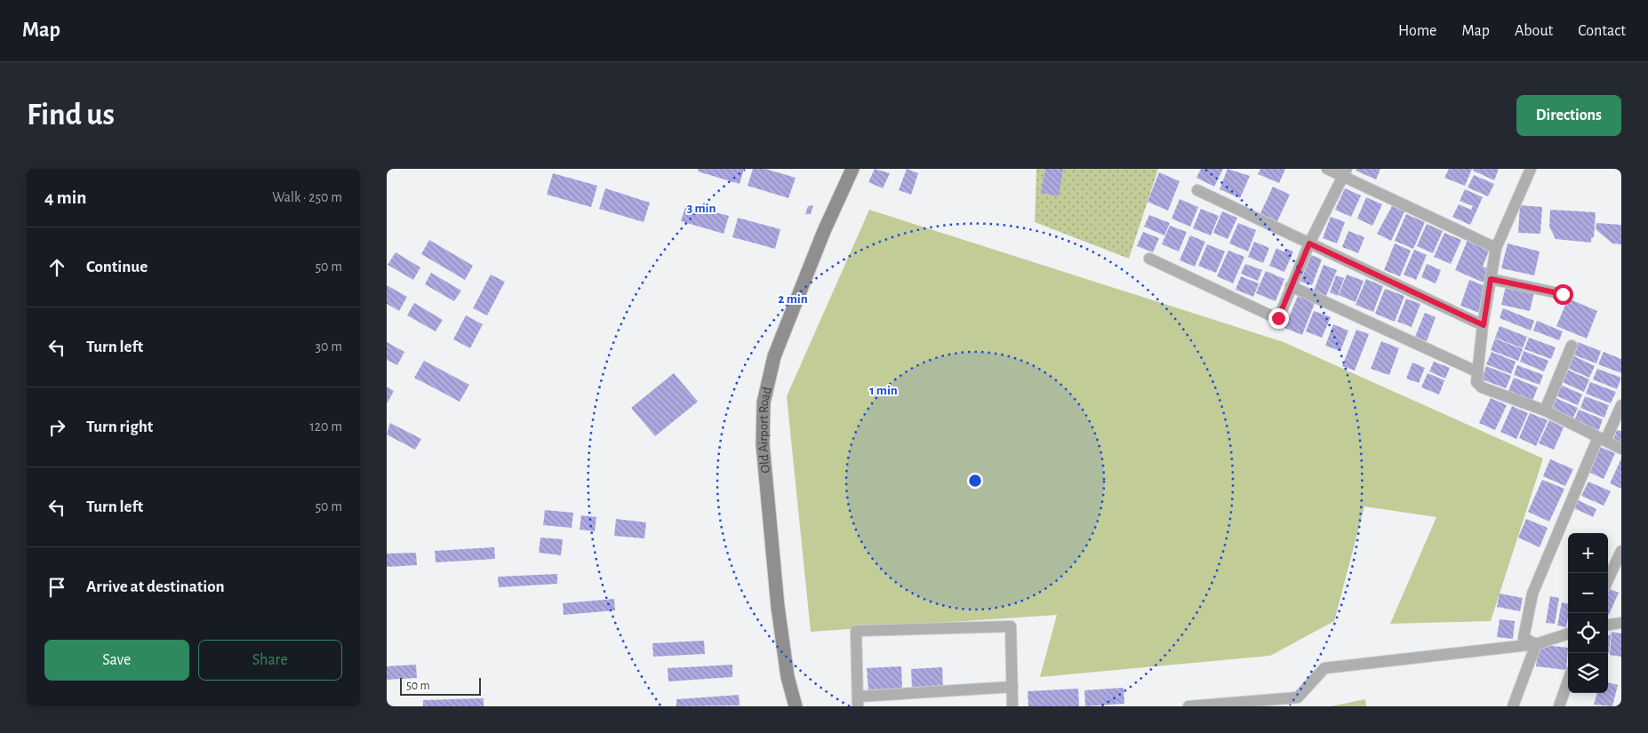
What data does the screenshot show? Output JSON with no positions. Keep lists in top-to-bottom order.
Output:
{
  "streets": {
    "main road": ["Old Airport Road"]
  },
  "scale_bar": "50 m",
  "page": {
    "header": "Map",
    "nav": [
      "Home",
      "Map",
      "About",
      "Contact"
    ],
    "buttons": [
      "Directions",
      ["Save", "Share"]
    ],
    "title": "Find us",
    "heading": ["4 min", "Walk · 250 m"],
    "list": [
      ["Continue", "50 m"],
      ["Turn left", "30 m"],
      ["Turn right", "120 m"],
      ["Turn left", "50 m"],
      "Arrive at destination"
    ],
    "map_buttons": ["+", "−"],
    "scale": "50 m"
  },
  "rings": ["3 min", "2 min", "1 min"]
}
